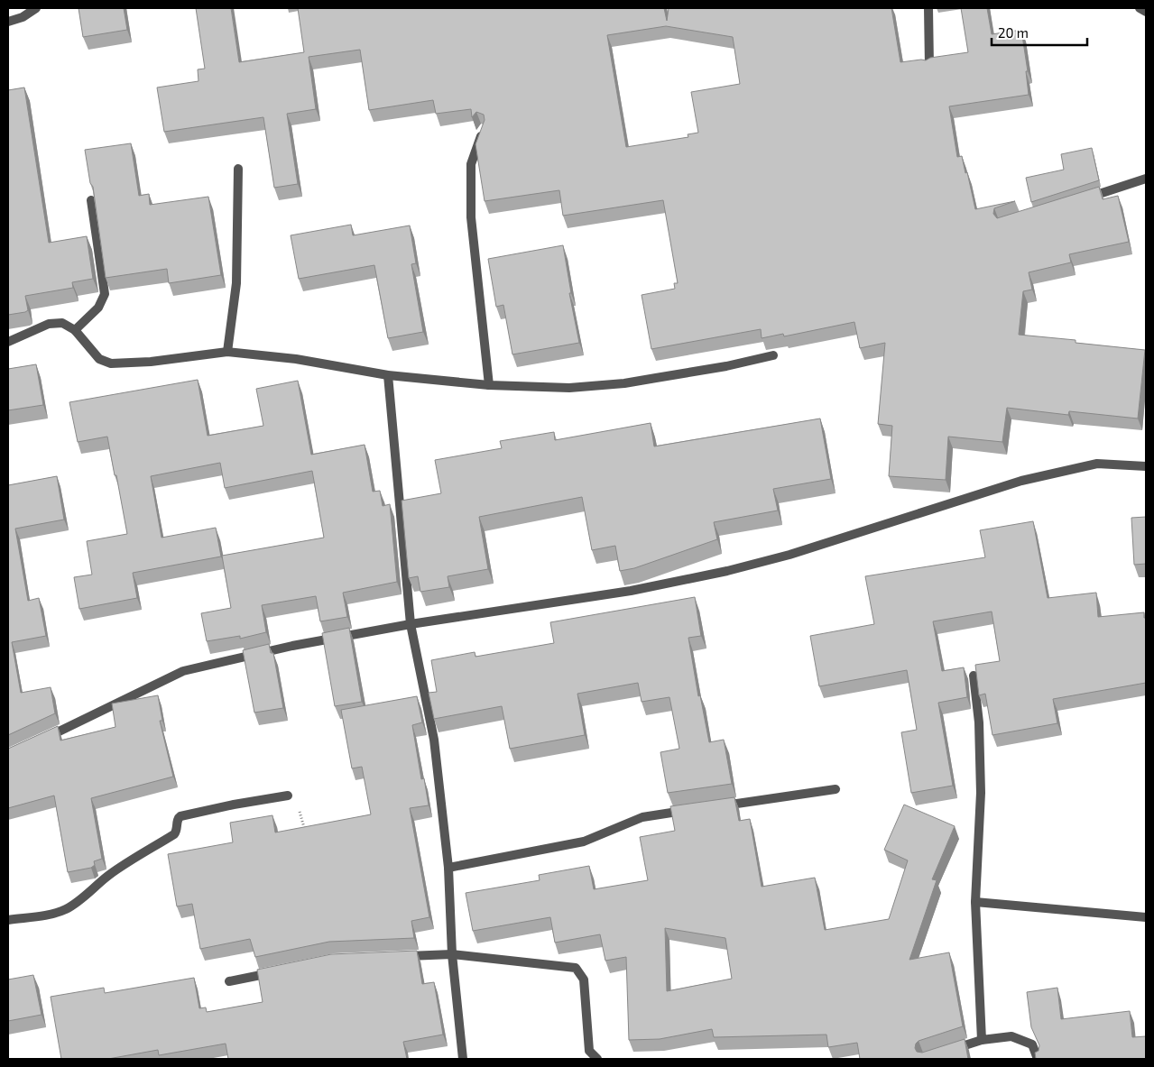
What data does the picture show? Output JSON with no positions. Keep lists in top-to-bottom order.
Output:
{
  "scale_bar": "20 m"
}
